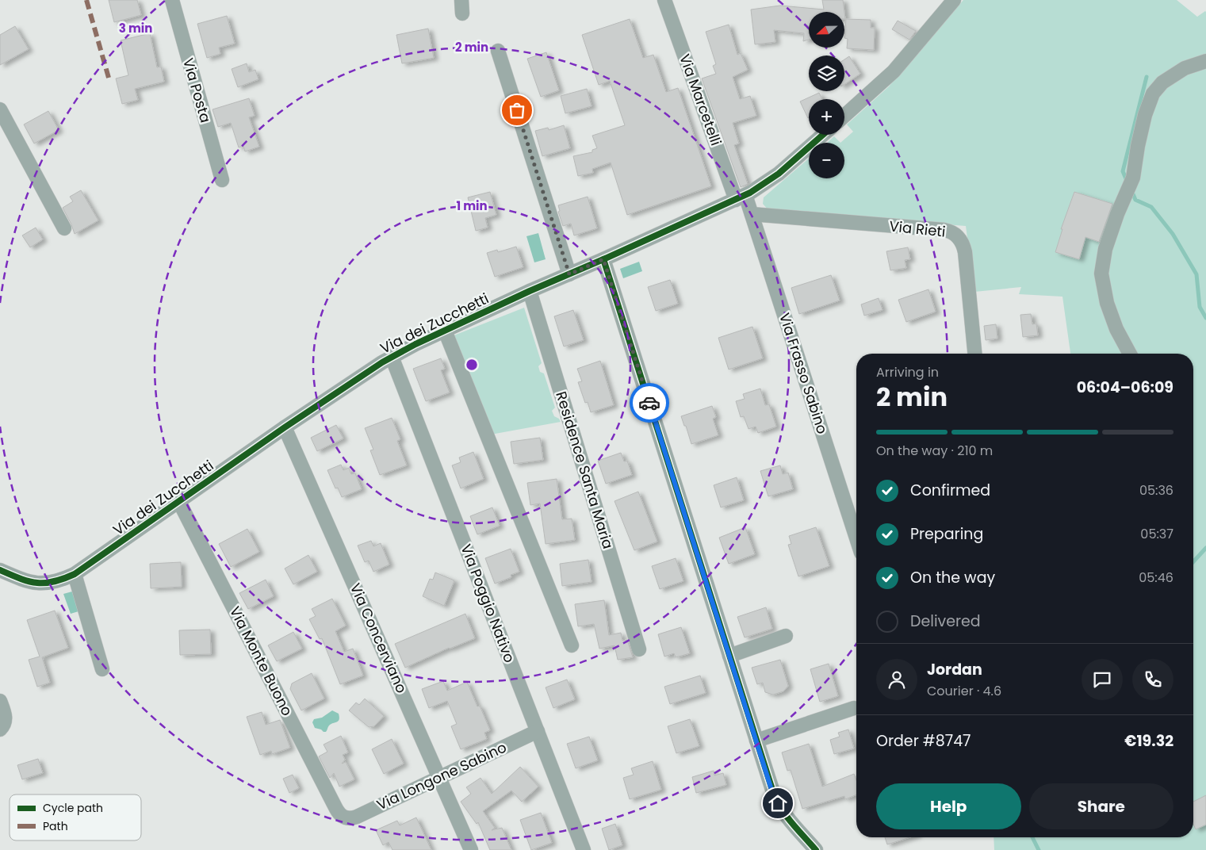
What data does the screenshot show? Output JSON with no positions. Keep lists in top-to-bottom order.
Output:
{
  "streets": {
    "street": [
      "Via Posta",
      "Via Marcetelli",
      "Via Rieti",
      "Via dei Zucchetti",
      "Via Frasso Sabino",
      "Residence Santa Maria",
      "Via Poggio Nativo",
      "Via Concerviano",
      "Via Monte Buono",
      "Via Longone Sabino"
    ]
  },
  "crossings": [
    ["Via Marcetelli", "Via dei Zucchetti"],
    ["Via Marcetelli", "Via Frasso Sabino"],
    ["Via Rieti", "Via Frasso Sabino"],
    ["Via dei Zucchetti", "Via Frasso Sabino"],
    ["Via dei Zucchetti", "Residence Santa Maria"],
    ["Via dei Zucchetti", "Via Poggio Nativo"],
    ["Via dei Zucchetti", "Via Concerviano"],
    ["Via dei Zucchetti", "Via Monte Buono"],
    ["Via Poggio Nativo", "Via Longone Sabino"],
    ["Via Concerviano", "Via Longone Sabino"],
    ["Via Monte Buono", "Via Longone Sabino"]
  ],
  "legend": ["Cycle path", "Path"],
  "north": "left",
  "page": {
    "map_buttons": ["+", "−"],
    "heading": ["2 min", "Arriving in", "06:04–06:09"],
    "panel": [
      "Jordan",
      "Courier · 4.6",
      "Order #8747",
      "€19.32"
    ],
    "bar": "On the way · 210 m",
    "list": [
      ["Confirmed", "05:36"],
      ["Preparing", "05:37"],
      ["On the way", "05:46"],
      "Delivered"
    ],
    "buttons": ["Help", "Share"]
  },
  "rings": ["3 min", "2 min", "1 min"]
}
